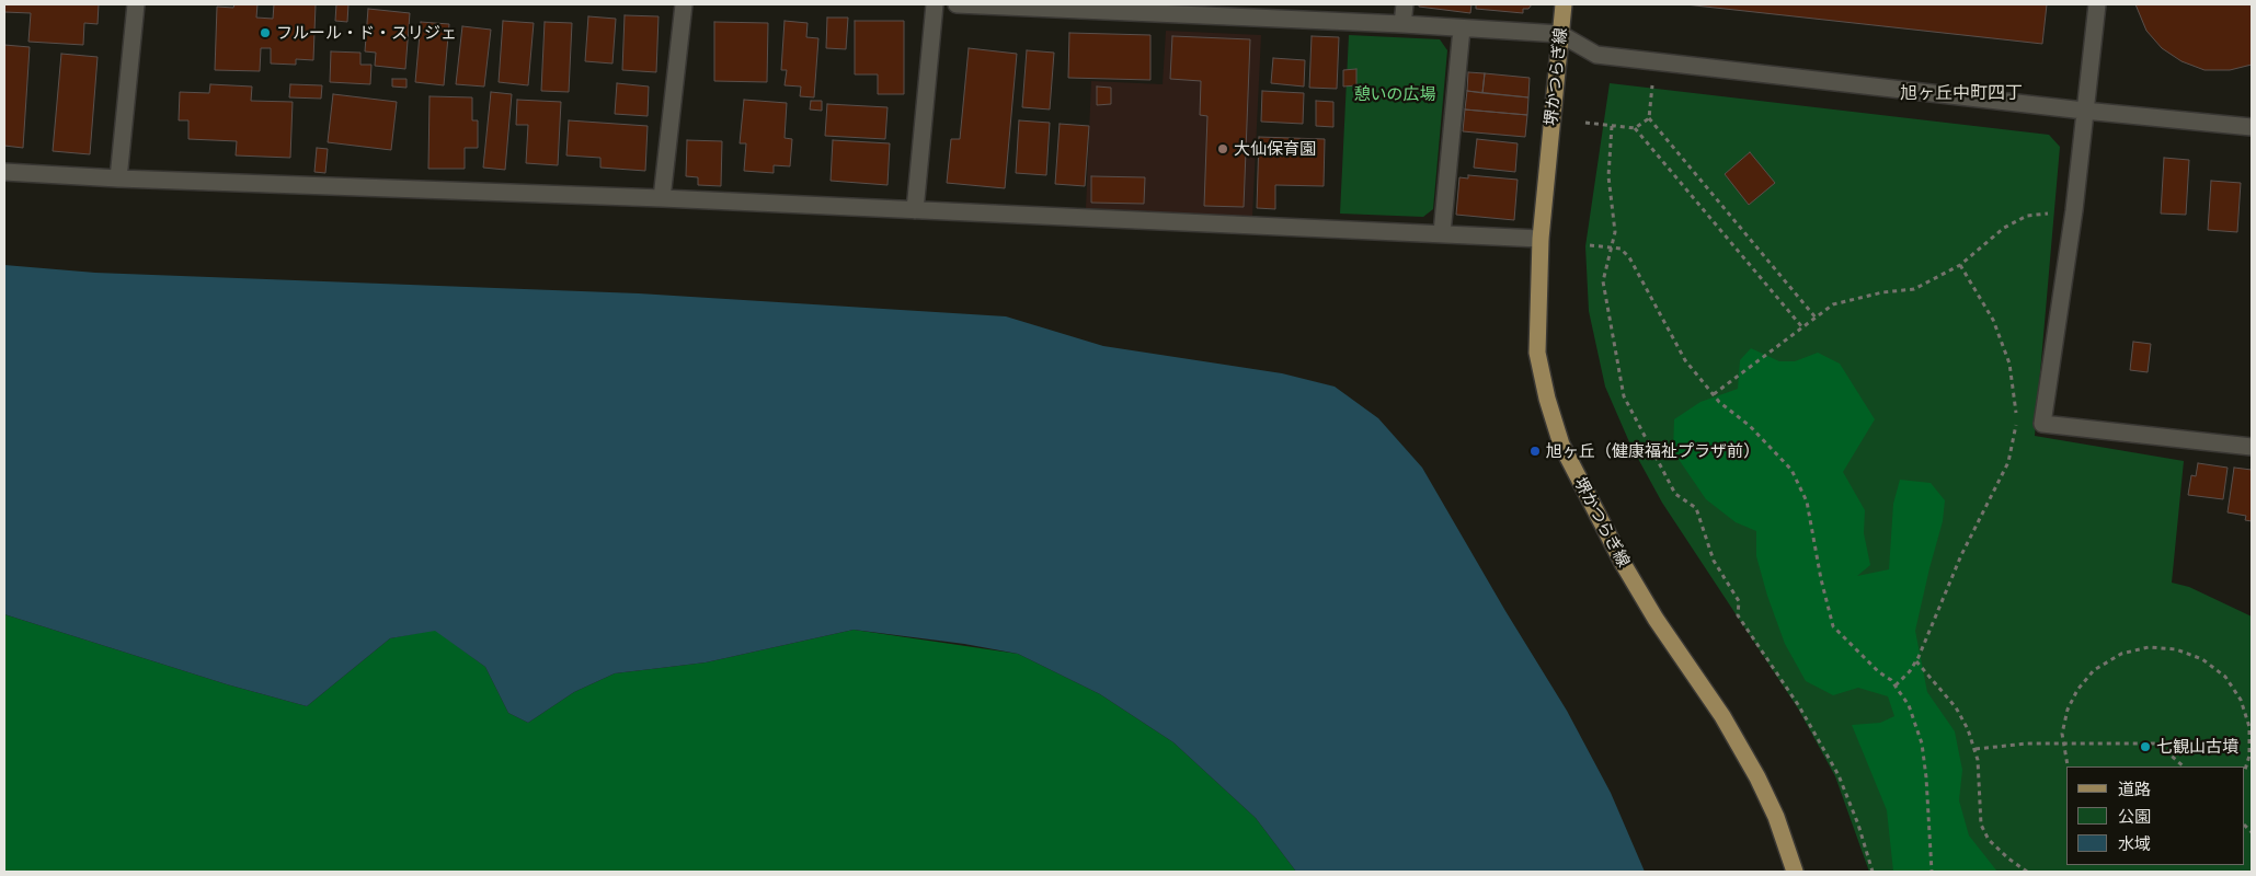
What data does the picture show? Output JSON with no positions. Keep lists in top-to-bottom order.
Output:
{
  "streets": {
    "main road": ["堺かつらぎ線"]
  },
  "districts": ["旭ヶ丘中町四丁"],
  "parks": ["憩いの広場"],
  "places": [
    "フルール・ド・スリジェ",
    "大仙保育園",
    "旭ヶ丘（健康福祉プラザ前）",
    "七観山古墳"
  ],
  "legend": ["道路", "公園", "水域"]
}
